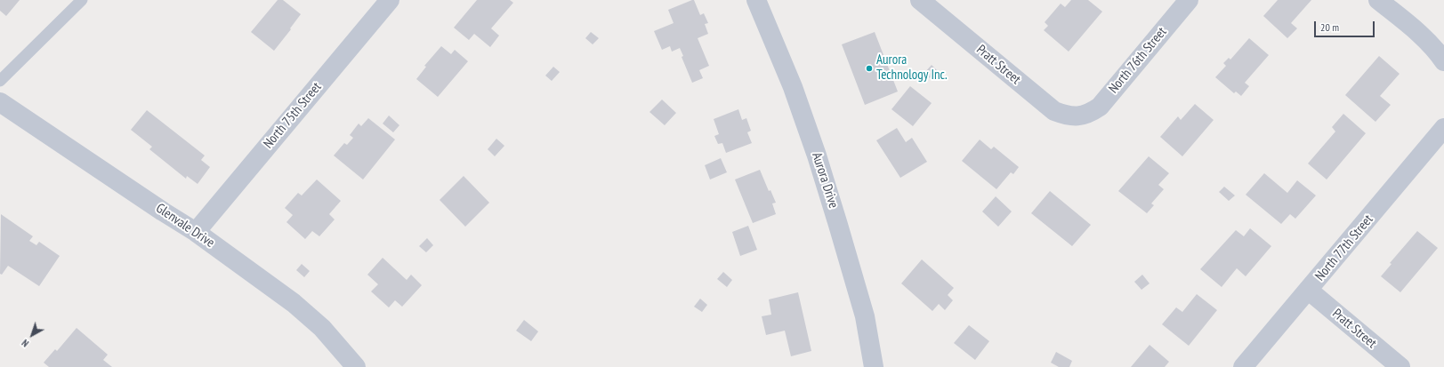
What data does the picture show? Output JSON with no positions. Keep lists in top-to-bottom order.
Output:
{
  "streets": {
    "street": [
      "North 76th Street",
      "Pratt Street",
      "North 75th Street",
      "Aurora Drive",
      "Glenvale Drive",
      "North 77th Street"
    ]
  },
  "crossings": [
    ["North 76th Street", "Pratt Street"],
    ["Pratt Street", "North 77th Street"],
    ["North 75th Street", "Glenvale Drive"]
  ],
  "places": ["Aurora Technology Inc."],
  "scale_bar": "20 m",
  "north": "bottom left"
}
